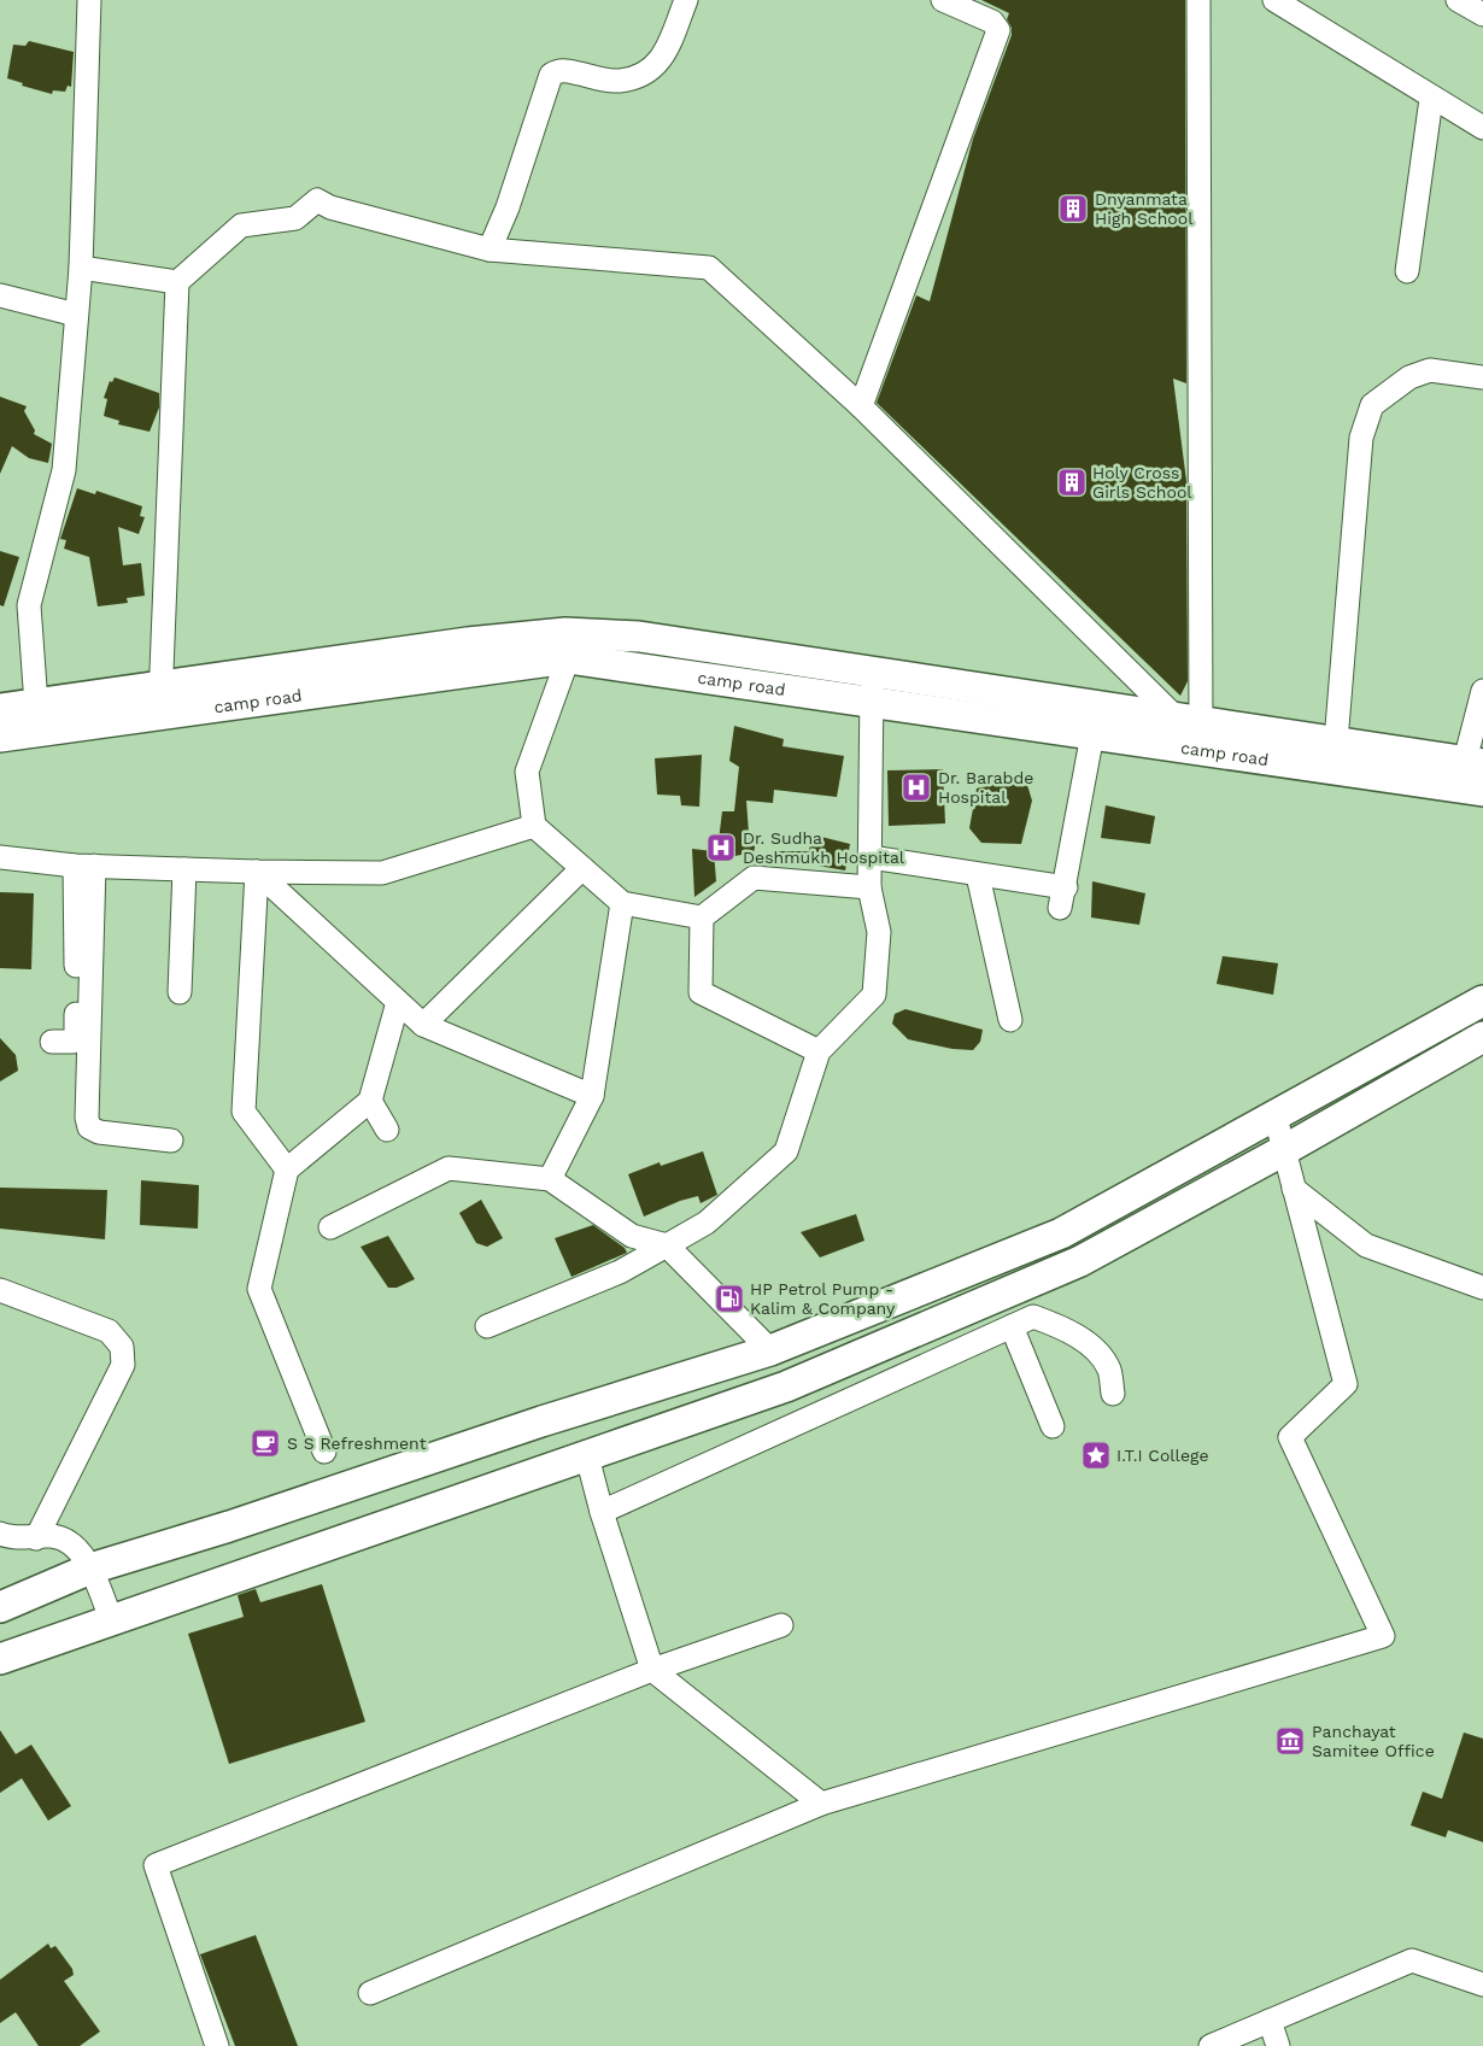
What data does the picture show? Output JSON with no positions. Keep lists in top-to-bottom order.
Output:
{
  "streets": {
    "main road": ["camp road"]
  },
  "places": {
    "building": ["Dnyanmata High School", "Holy Cross Girls School"],
    "hospital": ["Dr. Barabde Hospital", "Dr. Sudha Deshmukh Hospital"],
    "fuel station": ["HP Petrol Pump - Kalim & Company"],
    "cafe": ["S S Refreshment"],
    "place": ["I.T.I College"],
    "museum": ["Panchayat Samitee Office"]
  }
}
